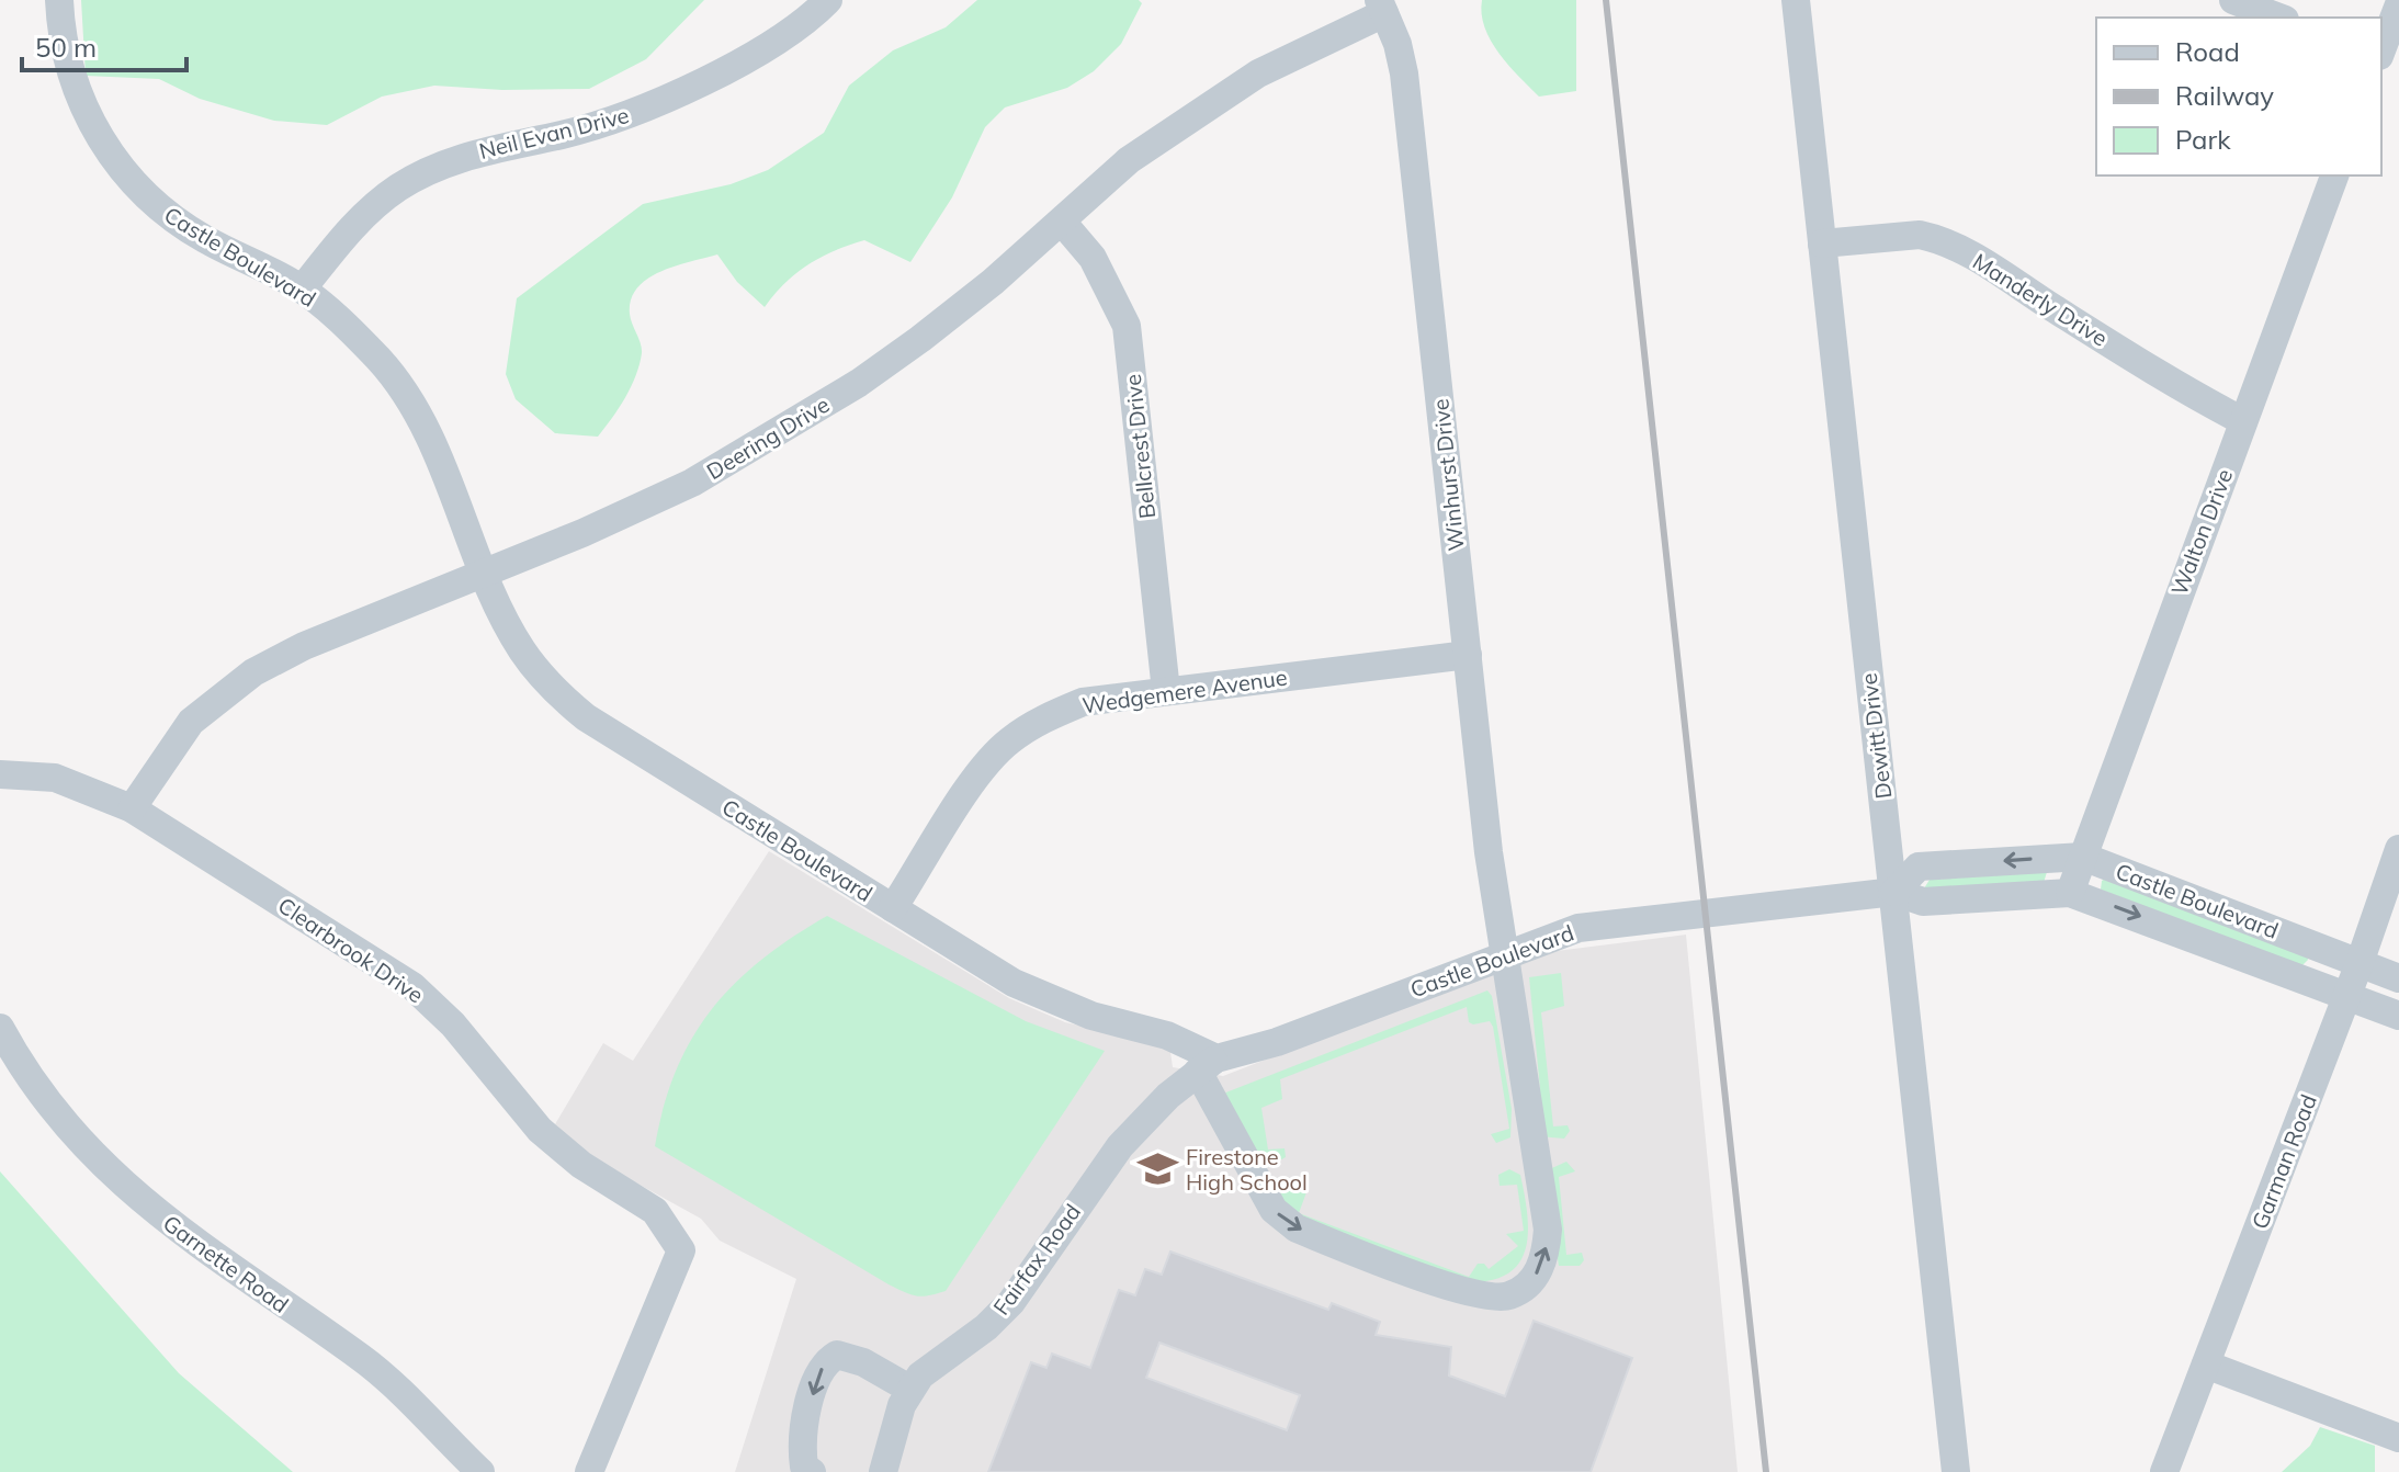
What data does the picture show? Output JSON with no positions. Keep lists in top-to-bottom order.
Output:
{
  "streets": {
    "street": [
      "Neil Evan Drive",
      "Castle Boulevard",
      "Manderly Drive",
      "Deering Drive",
      "Bellcrest Drive",
      "Winhurst Drive",
      "Walton Drive",
      "Wedgemere Avenue",
      "Dewitt Drive",
      "Clearbrook Drive",
      "Garman Road",
      "Fairfax Road",
      "Garnette Road"
    ]
  },
  "crossings": [
    ["Neil Evan Drive", "Castle Boulevard"],
    ["Castle Boulevard", "Deering Drive"],
    ["Castle Boulevard", "Winhurst Drive"],
    ["Castle Boulevard", "Walton Drive"],
    ["Castle Boulevard", "Wedgemere Avenue"],
    ["Castle Boulevard", "Dewitt Drive"],
    ["Castle Boulevard", "Garman Road"],
    ["Castle Boulevard", "Fairfax Road"],
    ["Manderly Drive", "Walton Drive"],
    ["Manderly Drive", "Dewitt Drive"],
    ["Deering Drive", "Bellcrest Drive"],
    ["Deering Drive", "Winhurst Drive"],
    ["Deering Drive", "Clearbrook Drive"],
    ["Bellcrest Drive", "Wedgemere Avenue"],
    ["Winhurst Drive", "Wedgemere Avenue"],
    ["Winhurst Drive", "Fairfax Road"]
  ],
  "places": {
    "school or university": ["Firestone High School"]
  },
  "legend": ["Road", "Railway", "Park"],
  "scale_bar": "50 m"
}
